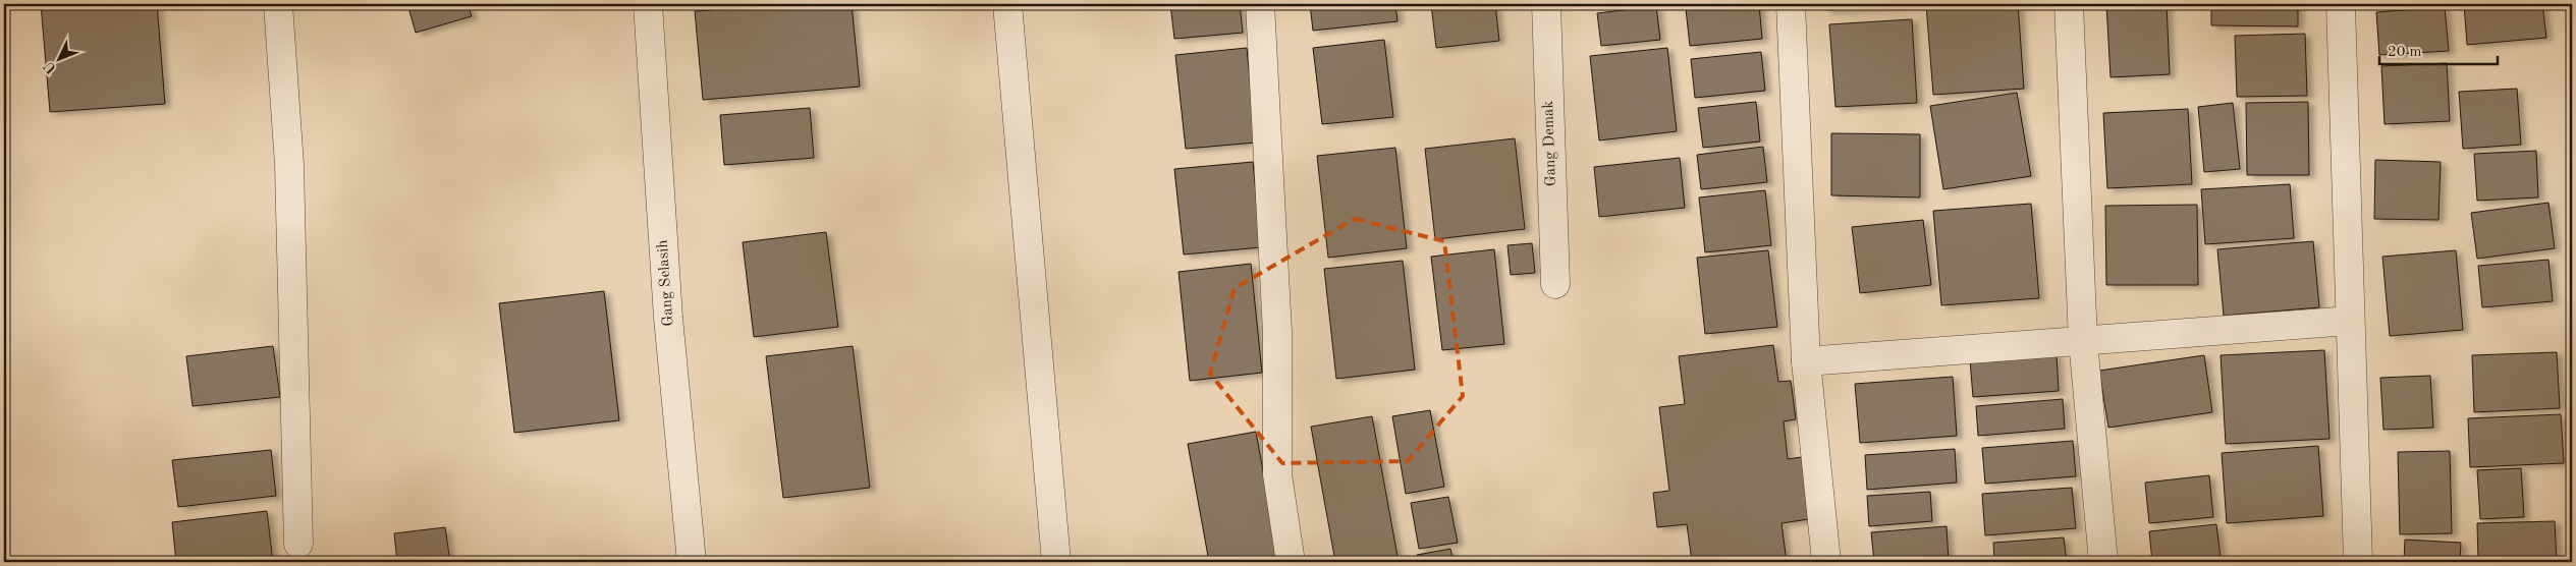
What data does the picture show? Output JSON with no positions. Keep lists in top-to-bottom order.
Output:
{
  "streets": {
    "street": ["Gang Demak", "Gang Selasih"]
  },
  "scale_bar": "20 m",
  "north": "bottom left"
}
